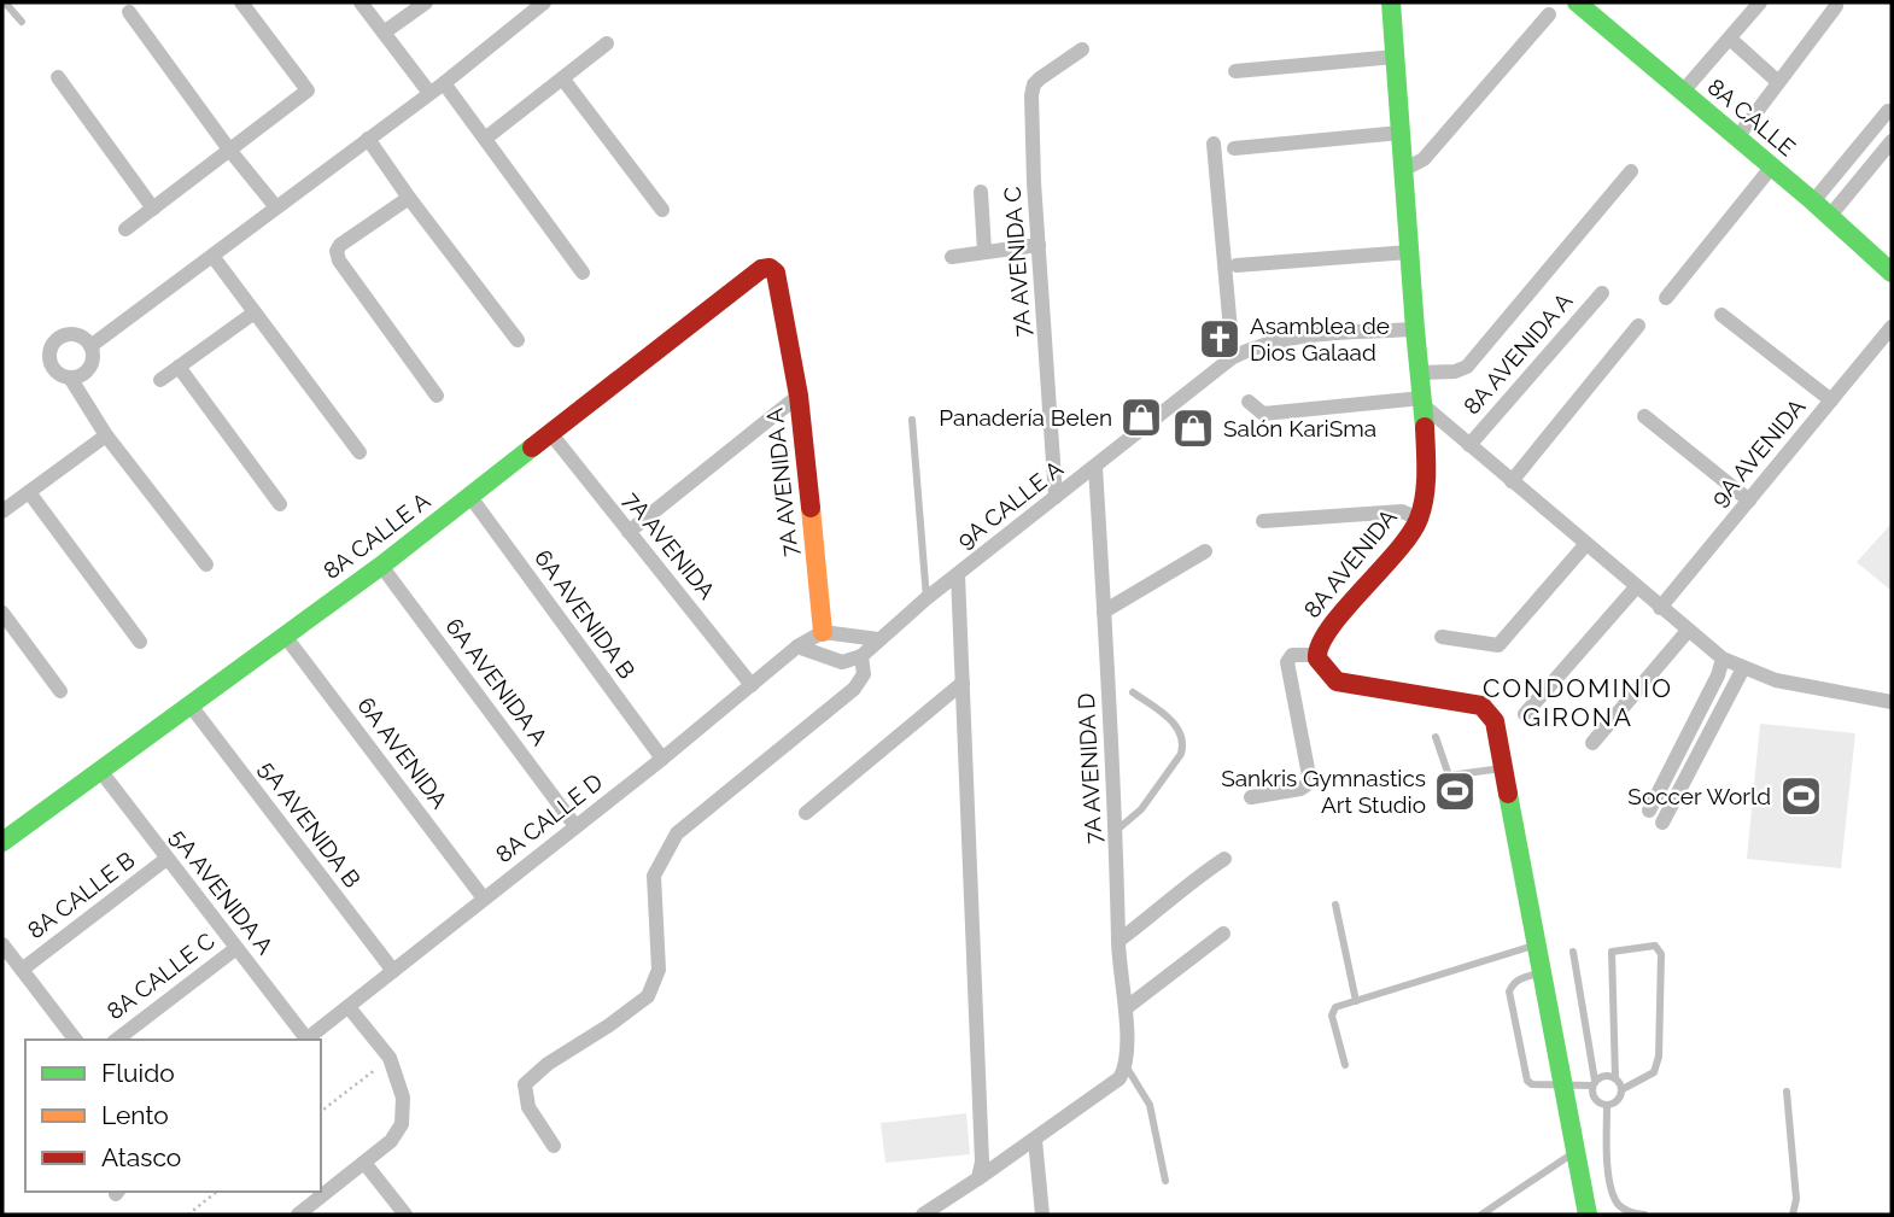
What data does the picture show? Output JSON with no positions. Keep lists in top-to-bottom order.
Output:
{
  "streets": {
    "street": [
      "8A CALLE",
      "7A AVENIDA C",
      "8A AVENIDA A",
      "9A AVENIDA",
      "7A AVENIDA A",
      "9A CALLE A",
      "8A CALLE A",
      "7A AVENIDA",
      "8A AVENIDA",
      "6A AVENIDA B",
      "6A AVENIDA A",
      "6A AVENIDA",
      "7A AVENIDA D",
      "8A CALLE D",
      "5A AVENIDA B",
      "5A AVENIDA A",
      "8A CALLE B",
      "8A CALLE C"
    ]
  },
  "crossings": [
    ["7A AVENIDA C", "9A CALLE A"],
    ["7A AVENIDA A", "8A CALLE A"],
    ["7A AVENIDA A", "8A CALLE D"],
    ["9A CALLE A", "8A AVENIDA"],
    ["9A CALLE A", "7A AVENIDA D"],
    ["8A CALLE A", "7A AVENIDA"],
    ["8A CALLE A", "6A AVENIDA B"],
    ["8A CALLE A", "6A AVENIDA A"],
    ["8A CALLE A", "6A AVENIDA"],
    ["8A CALLE A", "5A AVENIDA B"],
    ["8A CALLE A", "5A AVENIDA A"],
    ["7A AVENIDA", "8A CALLE D"],
    ["6A AVENIDA B", "8A CALLE D"],
    ["6A AVENIDA A", "8A CALLE D"],
    ["6A AVENIDA", "8A CALLE D"],
    ["8A CALLE D", "5A AVENIDA B"],
    ["5A AVENIDA A", "8A CALLE B"],
    ["5A AVENIDA A", "8A CALLE C"]
  ],
  "districts": ["CONDOMINIO GIRONA"],
  "places": {
    "church": ["Asamblea de Dios Galaad"],
    "shop": ["Panadería Belen", "Salón KariSma"],
    "sports": ["Sankris Gymnastics Art Studio", "Soccer World"]
  },
  "legend": ["Fluido", "Lento", "Atasco"]
}
